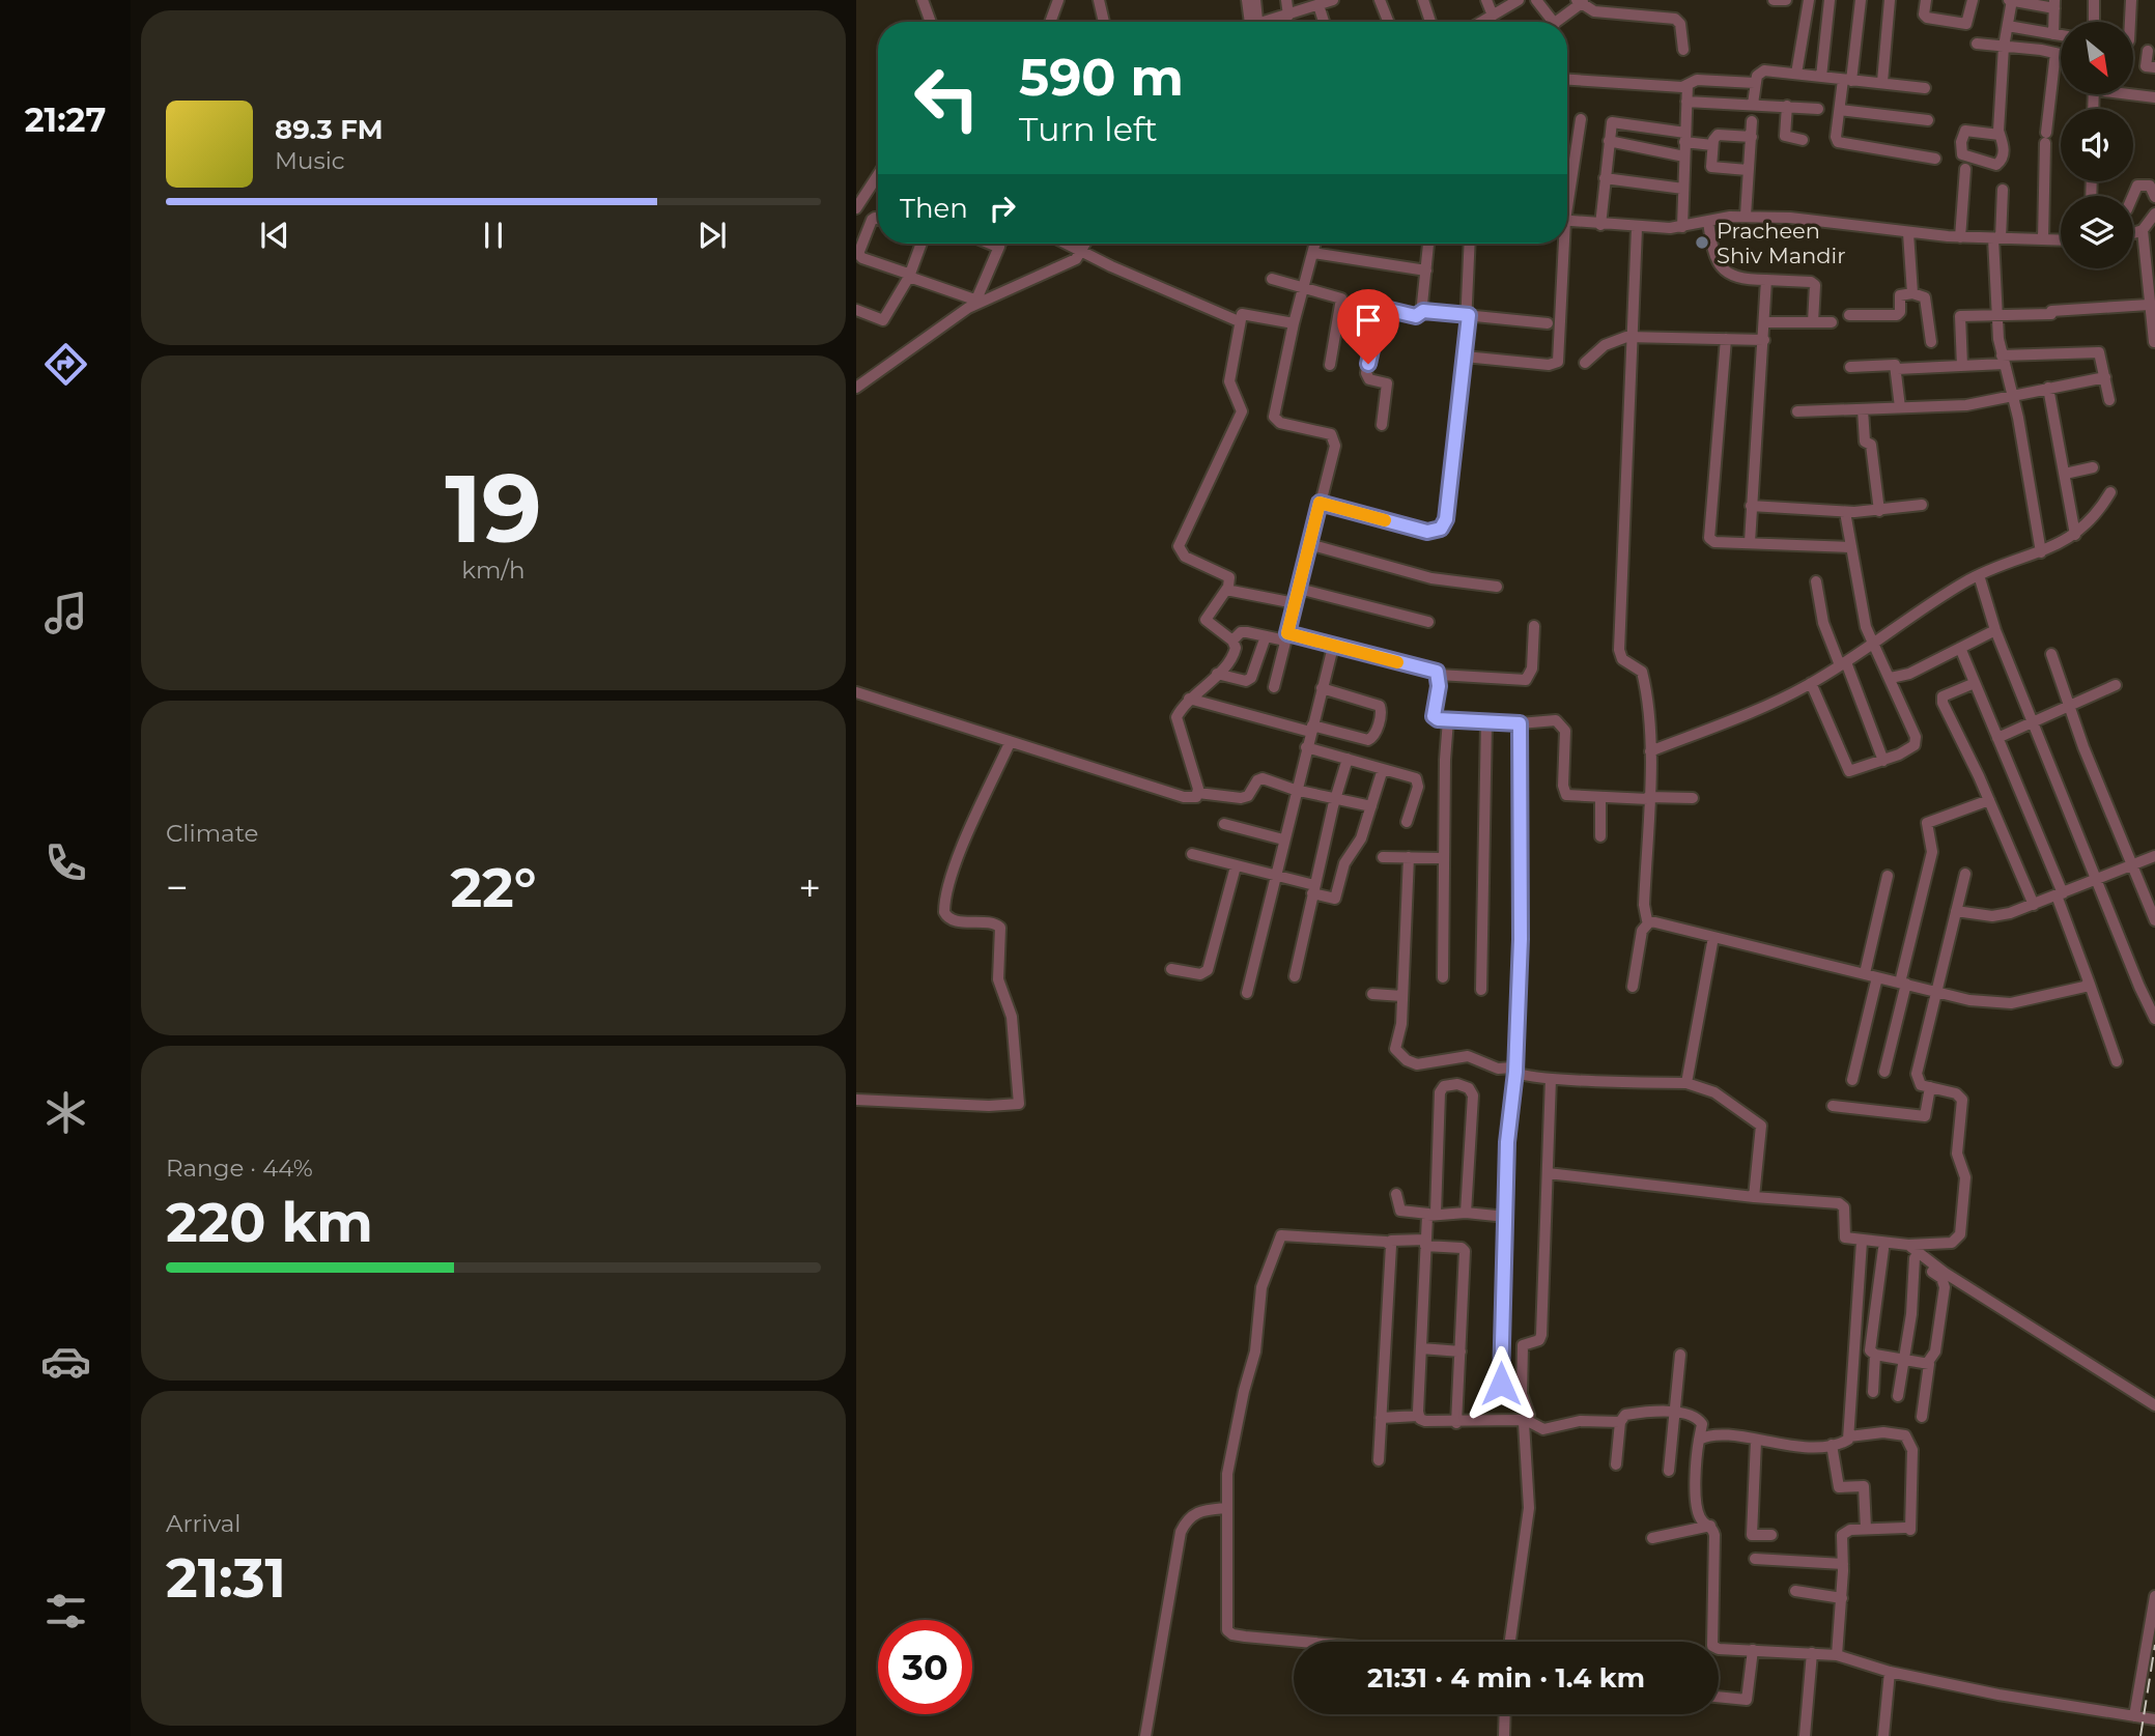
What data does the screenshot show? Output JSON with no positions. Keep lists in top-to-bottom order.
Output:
{
  "places": ["Pracheen Shiv Mandir"],
  "north": "bottom right",
  "page": {
    "tabs": "21:27",
    "turn": ["590 m", "Turn left"],
    "song": ["89.3 FM", "Music"],
    "then": "Then",
    "tile": [
      ["19", "km/h"],
      "Climate",
      ["Range · 44%", "220 km"],
      ["Arrival", "21:31"]
    ],
    "heat": ["−", "22°", "+"],
    "limit": "30",
    "trip": "21:31 · 4 min · 1.4 km"
  }
}
